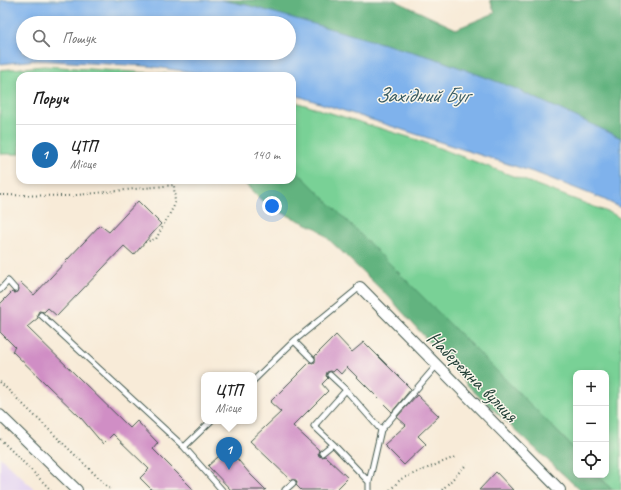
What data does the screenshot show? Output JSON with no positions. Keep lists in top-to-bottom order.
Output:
{
  "streets": {
    "street": ["Набережна вулиця"]
  },
  "water": ["Західний Буг"],
  "page": {
    "search": "Пошук",
    "heading": "Поруч",
    "list": [
      {
        "mark": "1",
        "name": "ЦТП",
        "note": "Місце",
        "value": "140 m"
      }
    ],
    "map_buttons": ["+", "−"],
    "popup": ["ЦТП", "Місце"],
    "pins": "1"
  }
}
